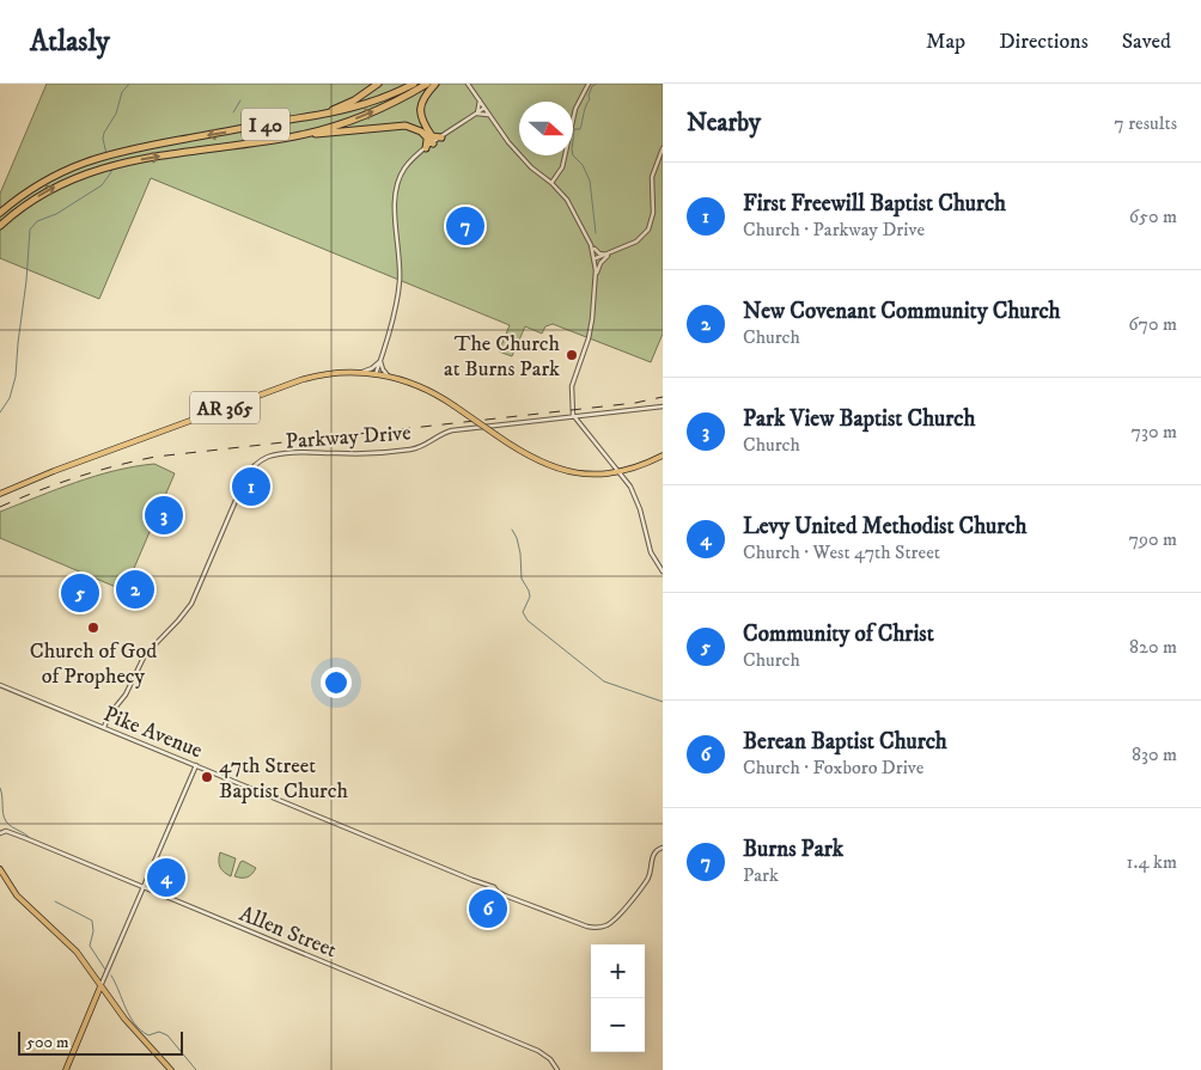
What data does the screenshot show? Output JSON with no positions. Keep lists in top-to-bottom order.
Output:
{
  "streets": {
    "highway": ["I 40"],
    "main road": ["AR 365"],
    "street": ["Parkway Drive", "Pike Avenue", "Allen Street"]
  },
  "crossings": [
    ["Parkway Drive", "Pike Avenue"]
  ],
  "places": ["The Church at Burns Park", "Church of God of Prophecy", "47th Street Baptist Church"],
  "scale_bar": "500 m",
  "north": "right",
  "page": {
    "header": "Atlasly",
    "nav": ["Map", "Directions", "Saved"],
    "heading": ["Nearby", "7 results"],
    "list": [
      {
        "mark": "1",
        "name": "First Freewill Baptist Church",
        "note": "Church · Parkway Drive",
        "value": "650 m"
      },
      {
        "mark": "2",
        "name": "New Covenant Community Church",
        "note": "Church",
        "value": "670 m"
      },
      {
        "mark": "3",
        "name": "Park View Baptist Church",
        "note": "Church",
        "value": "730 m"
      },
      {
        "mark": "4",
        "name": "Levy United Methodist Church",
        "note": "Church · West 47th Street",
        "value": "790 m"
      },
      {
        "mark": "5",
        "name": "Community of Christ",
        "note": "Church",
        "value": "820 m"
      },
      {
        "mark": "6",
        "name": "Berean Baptist Church",
        "note": "Church · Foxboro Drive",
        "value": "830 m"
      },
      {
        "mark": "7",
        "name": "Burns Park",
        "note": "Park",
        "value": "1.4 km"
      }
    ],
    "pins": [
      "7",
      "1",
      "3",
      "2",
      "5",
      "4",
      "6"
    ],
    "map_buttons": ["+", "−"],
    "scale": "500 m"
  }
}
